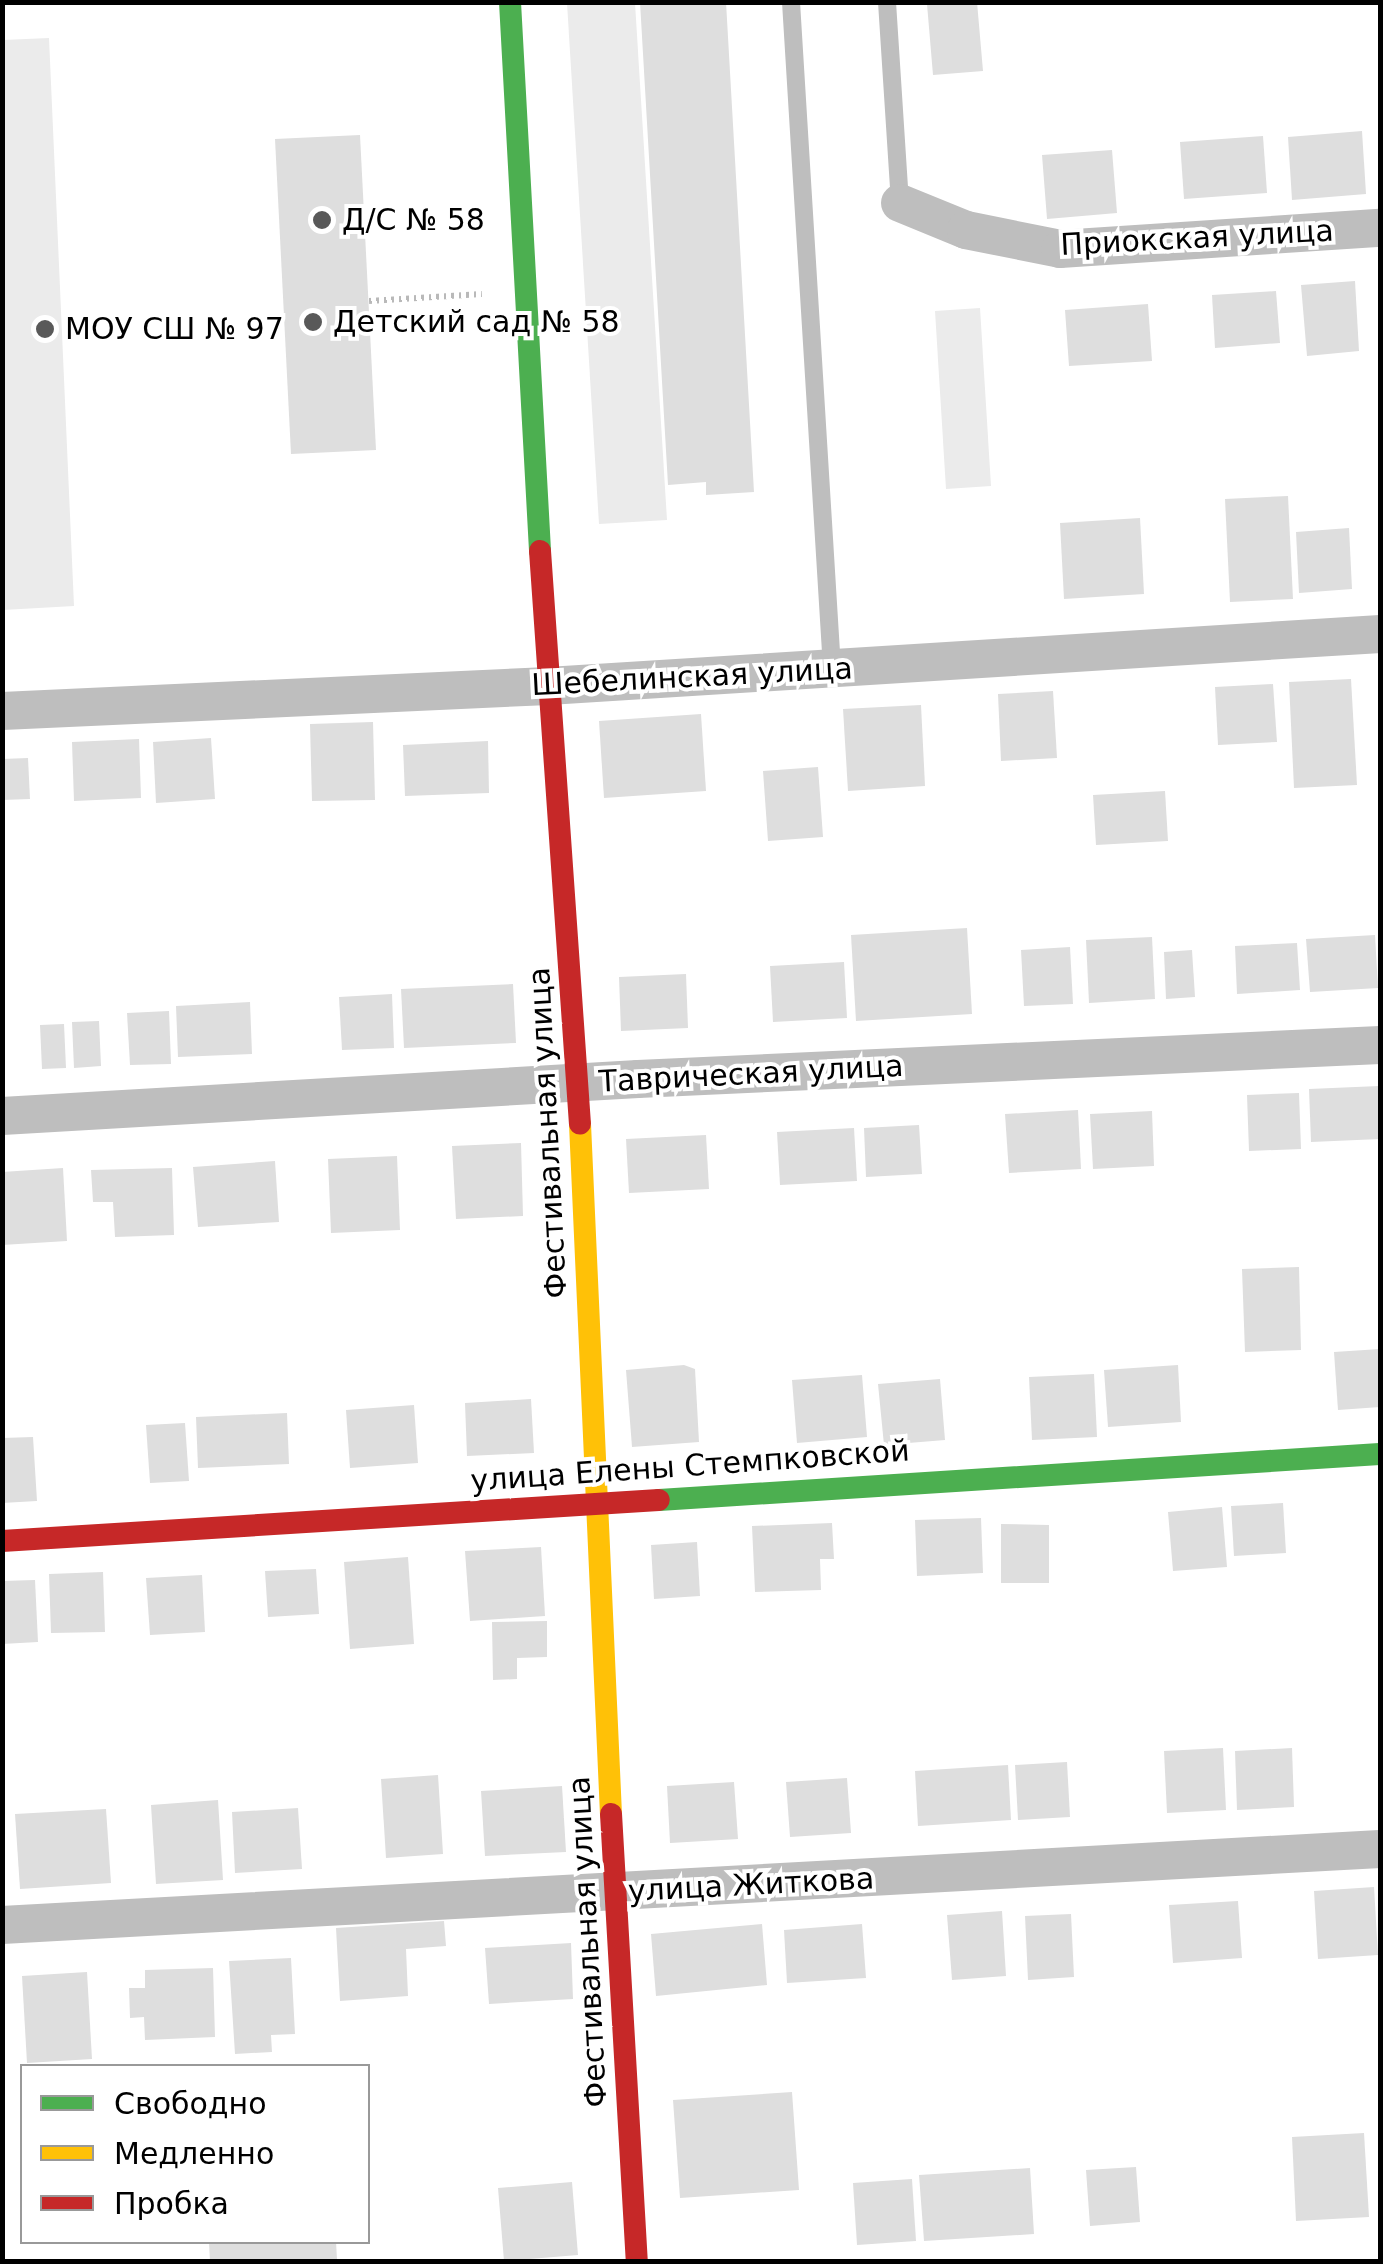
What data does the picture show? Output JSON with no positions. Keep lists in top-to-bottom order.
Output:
{
  "streets": {
    "street": [
      "Приокская улица",
      "Шебелинская улица",
      "Таврическая улица",
      "Фестивальная улица",
      "улица Елены Стемпковской",
      "улица Житкова"
    ]
  },
  "crossings": [
    ["Шебелинская улица", "Фестивальная улица"],
    ["Таврическая улица", "Фестивальная улица"],
    ["Фестивальная улица", "улица Елены Стемпковской"],
    ["Фестивальная улица", "улица Житкова"]
  ],
  "places": ["Д/С № 58", "Детский сад № 58", "МОУ СШ № 97"],
  "legend": ["Свободно", "Медленно", "Пробка"]
}
